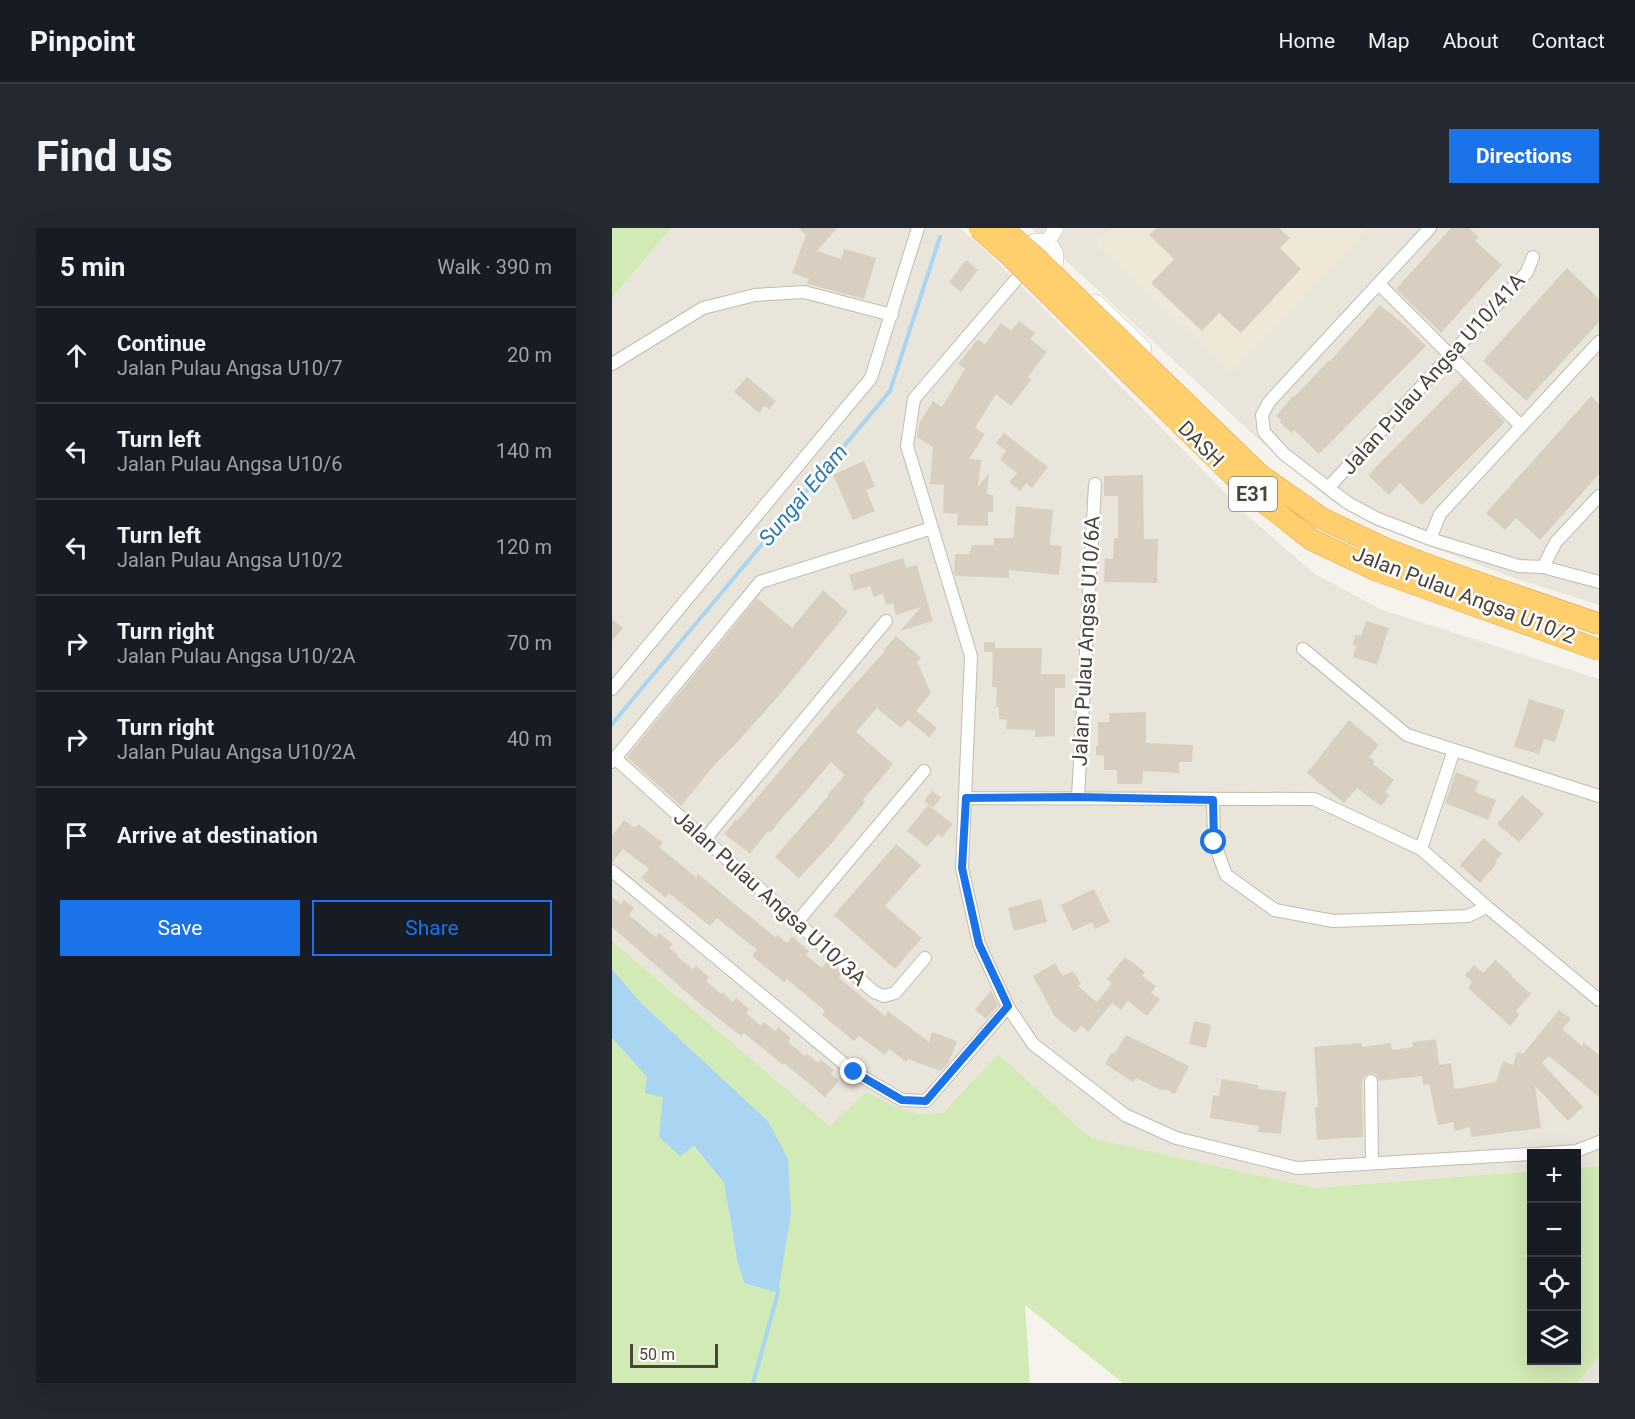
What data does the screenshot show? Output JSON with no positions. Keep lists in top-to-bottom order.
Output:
{
  "streets": {
    "highway": ["DASH", "E31"],
    "street": [
      "Jalan Pulau Angsa U10/41A",
      "Jalan Pulau Angsa U10/2",
      "Jalan Pulau Angsa U10/6A",
      "Jalan Pulau Angsa U10/3A"
    ]
  },
  "water": ["Sungai Edam"],
  "scale_bar": "50 m",
  "page": {
    "header": "Pinpoint",
    "nav": [
      "Home",
      "Map",
      "About",
      "Contact"
    ],
    "buttons": [
      "Directions",
      ["Save", "Share"]
    ],
    "title": "Find us",
    "heading": ["5 min", "Walk · 390 m"],
    "list": [
      ["Continue", "Jalan Pulau Angsa U10/7", "20 m"],
      ["Turn left", "Jalan Pulau Angsa U10/6", "140 m"],
      ["Turn left", "Jalan Pulau Angsa U10/2", "120 m"],
      ["Turn right", "Jalan Pulau Angsa U10/2A", "70 m"],
      ["Turn right", "Jalan Pulau Angsa U10/2A", "40 m"],
      "Arrive at destination"
    ],
    "map_buttons": ["+", "−"],
    "scale": "50 m"
  }
}
